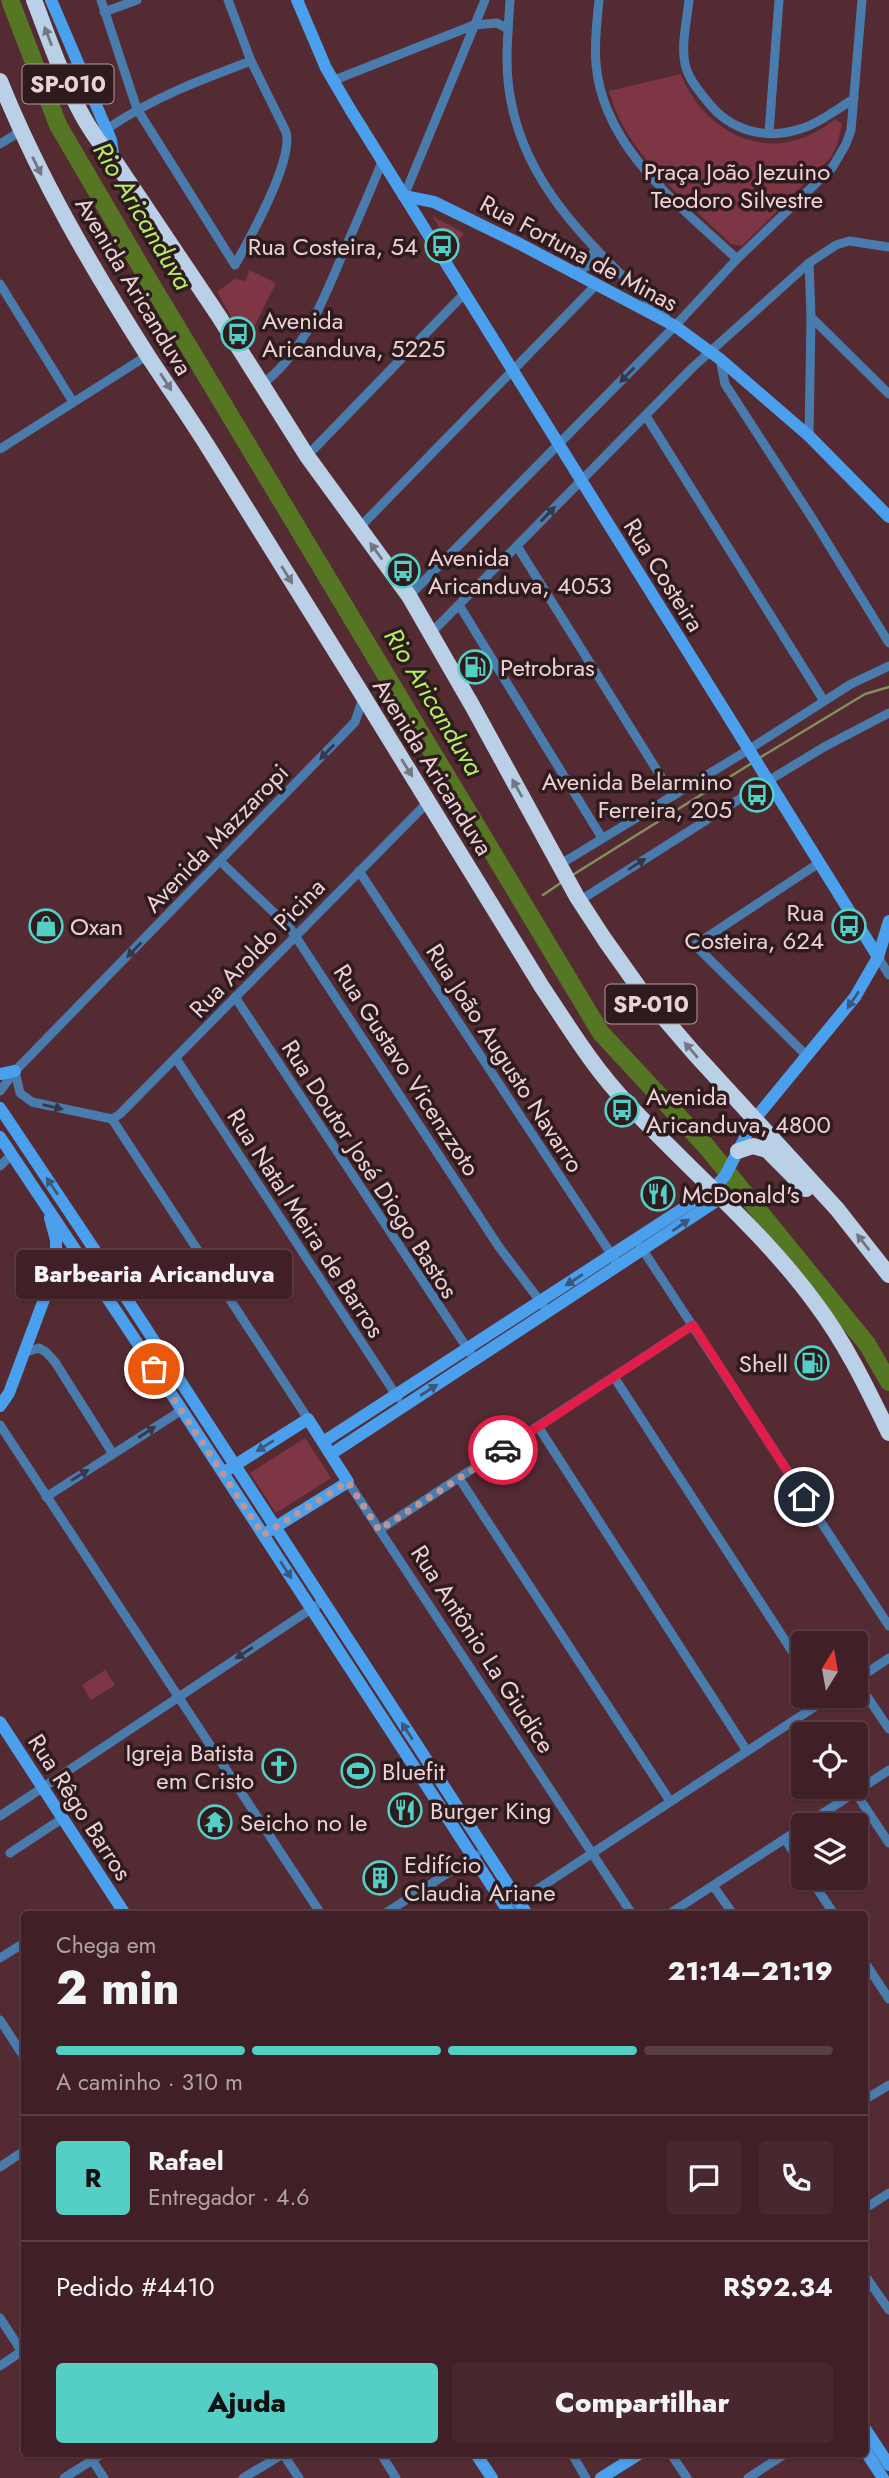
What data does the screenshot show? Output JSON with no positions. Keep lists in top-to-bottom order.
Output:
{
  "streets": {
    "highway": ["SP-010", "Avenida Aricanduva"],
    "street": [
      "Rua Fortuna de Minas",
      "Rua Costeira",
      "Avenida Mazzaropi",
      "Rua Aroldo Picina",
      "Rua João Augusto Navarro",
      "Rua Gustavo Vicenzzoto",
      "Rua Doutor José Diogo Bastos",
      "Rua Natal Meira de Barros",
      "Rua Antônio La Giudice",
      "Rua Rêgo Barros"
    ]
  },
  "crossings": [
    ["SP-010", "Avenida Aricanduva"],
    ["Rua Fortuna de Minas", "Rua Costeira"],
    ["Avenida Aricanduva", "Avenida Mazzaropi"],
    ["Avenida Aricanduva", "Rua Aroldo Picina"],
    ["Avenida Mazzaropi", "Rua Gustavo Vicenzzoto"],
    ["Rua Aroldo Picina", "Rua João Augusto Navarro"],
    ["Rua Aroldo Picina", "Rua Gustavo Vicenzzoto"],
    ["Rua Aroldo Picina", "Rua Doutor José Diogo Bastos"],
    ["Rua Aroldo Picina", "Rua Natal Meira de Barros"],
    ["Rua Aroldo Picina", "Rua Antônio La Giudice"]
  ],
  "one_way": ["Avenida Mazzaropi"],
  "water": ["Rio Aricanduva"],
  "parks": ["Praça João Jezuino Teodoro Silvestre"],
  "places": {
    "bus stop": [
      "Rua Costeira, 54",
      "Avenida Aricanduva, 5225",
      "Avenida Aricanduva, 4053",
      "Avenida Belarmino Ferreira, 205",
      "Rua Costeira, 624",
      "Avenida Aricanduva, 4800"
    ],
    "fuel station": ["Petrobras", "Shell"],
    "shop": ["Oxan"],
    "restaurant": ["McDonald's", "Burger King"],
    "other": ["Barbearia Aricanduva"],
    "church": ["Igreja Batista em Cristo"],
    "sports": ["Bluefit"],
    "temple": ["Seicho no Ie"],
    "building": ["Edifício Claudia Ariane"]
  },
  "north": "top",
  "page": {
    "bubble": "Barbearia Aricanduva",
    "heading": ["2 min", "Chega em", "21:14–21:19"],
    "panel": [
      "Rafael",
      "Entregador · 4.6",
      "Pedido #4410",
      "R$92.34"
    ],
    "bar": "A caminho · 310 m",
    "round": "R",
    "buttons": ["Ajuda", "Compartilhar"]
  }
}
